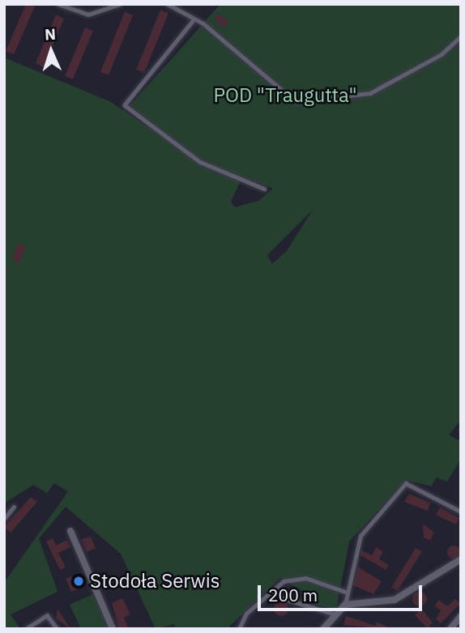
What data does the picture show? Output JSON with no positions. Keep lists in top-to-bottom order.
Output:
{
  "parks": ["POD \"Traugutta\""],
  "places": ["Stodoła Serwis"],
  "scale_bar": "200 m",
  "north": "top"
}
